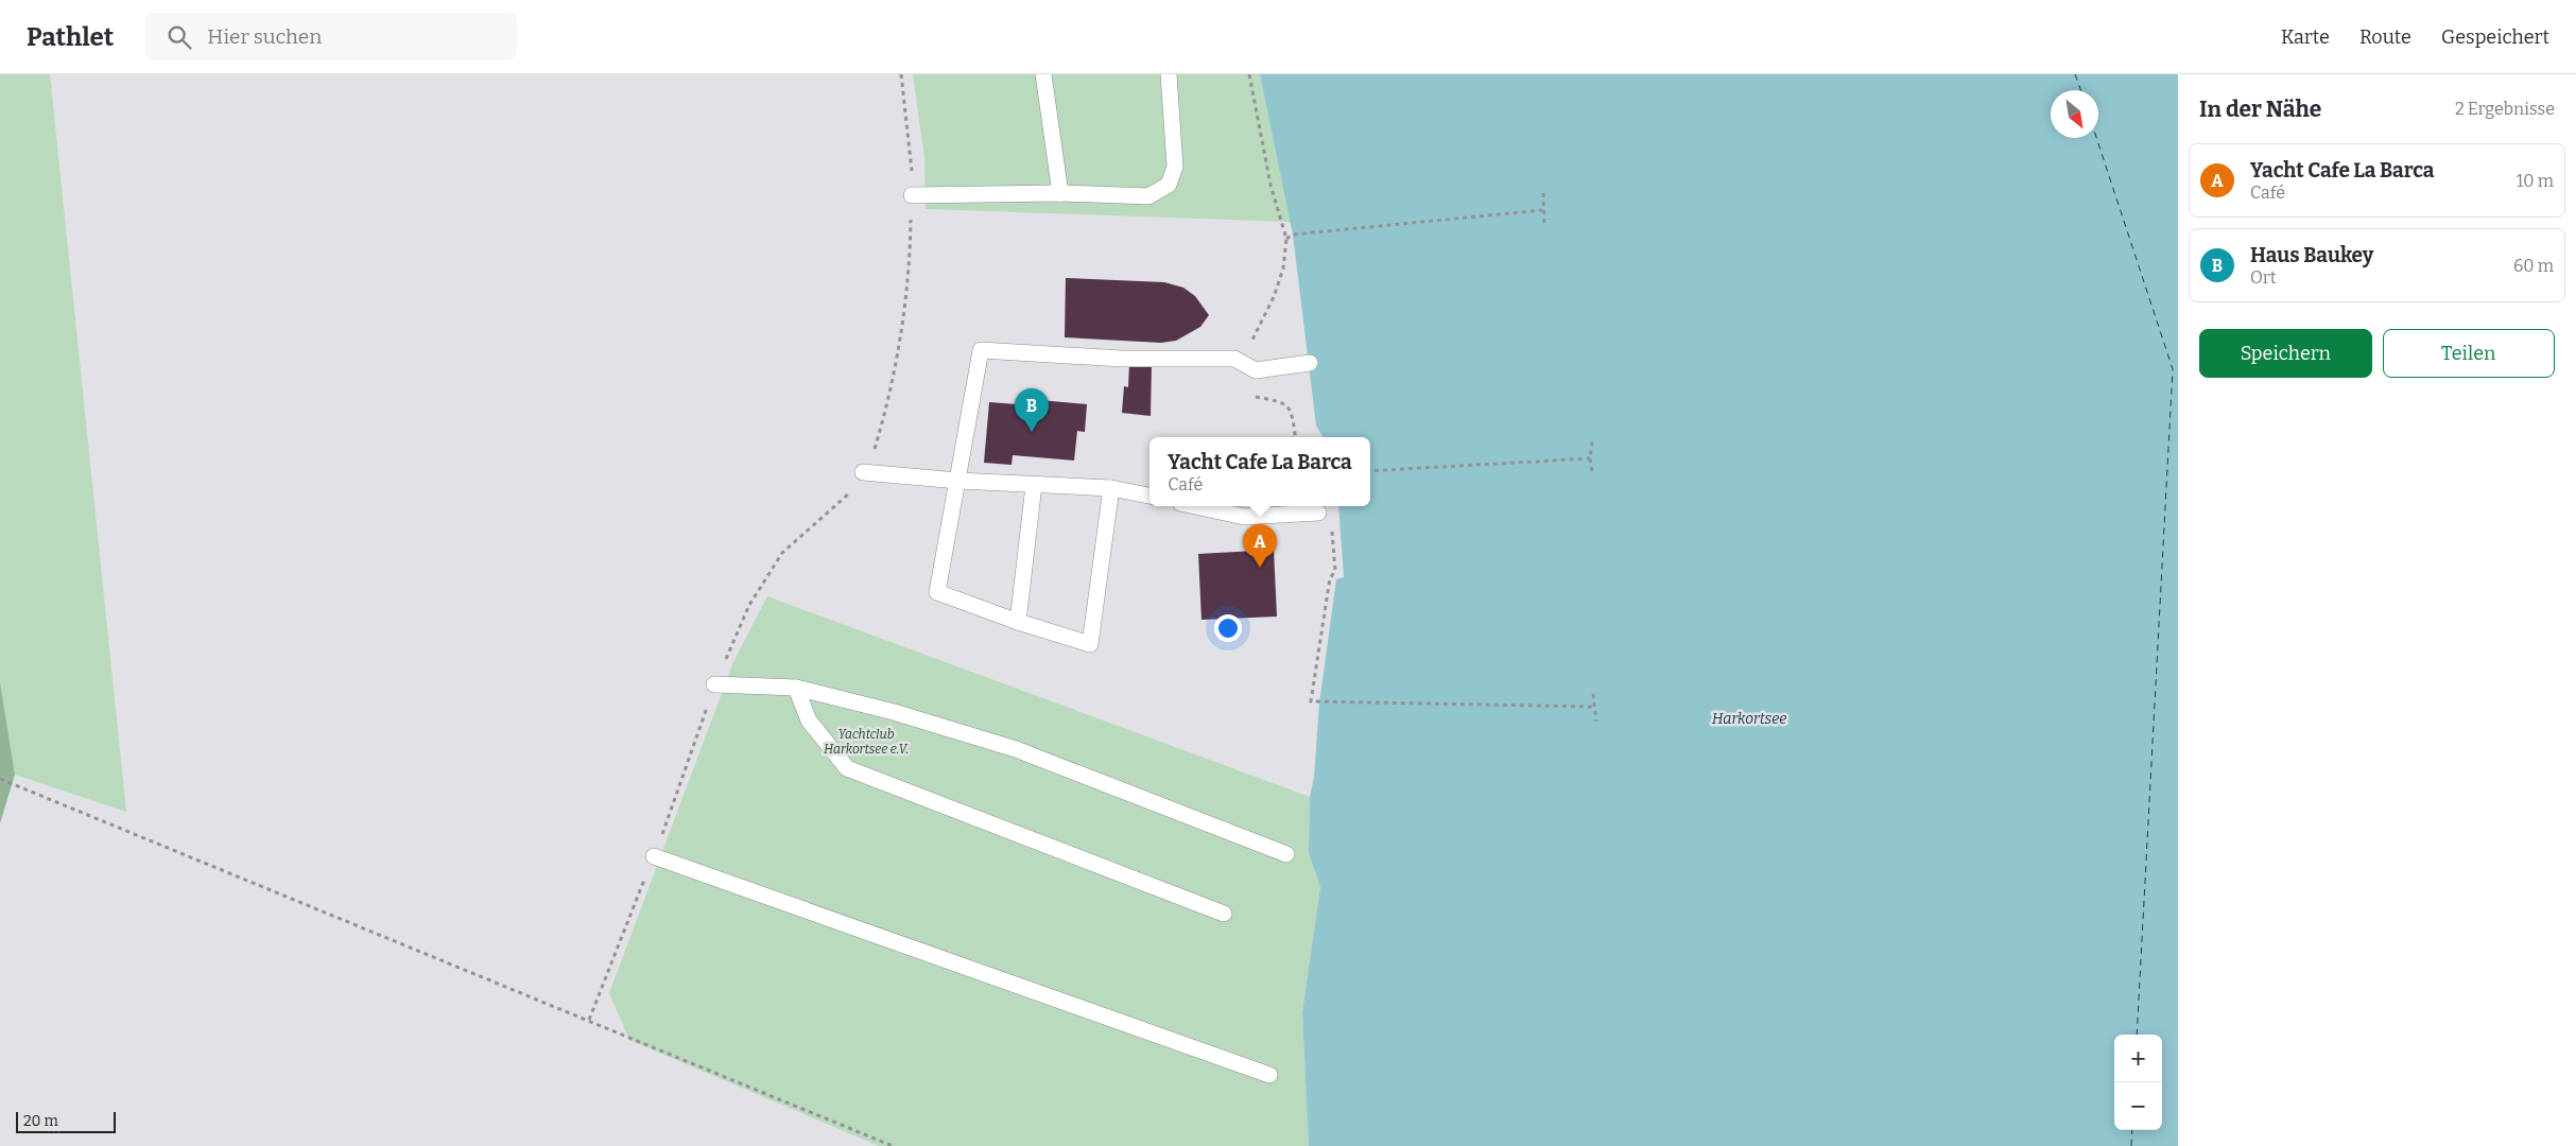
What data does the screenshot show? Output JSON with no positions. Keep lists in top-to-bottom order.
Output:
{
  "water": ["Harkortsee"],
  "parks": ["Yachtclub Harkortsee e.V."],
  "scale_bar": "20 m",
  "north": "bottom right",
  "page": {
    "header": "Pathlet",
    "search": "Hier suchen",
    "nav": ["Karte", "Route", "Gespeichert"],
    "heading": ["In der Nähe", "2 Ergebnisse"],
    "list": [
      {
        "mark": "A",
        "name": "Yacht Cafe La Barca",
        "note": "Café",
        "value": "10 m"
      },
      {
        "mark": "B",
        "name": "Haus Baukey",
        "note": "Ort",
        "value": "60 m"
      }
    ],
    "buttons": ["Speichern", "Teilen"],
    "pins": ["B", "A"],
    "popup": ["Yacht Cafe La Barca", "Café"],
    "map_buttons": ["+", "−"],
    "scale": "20 m"
  }
}
